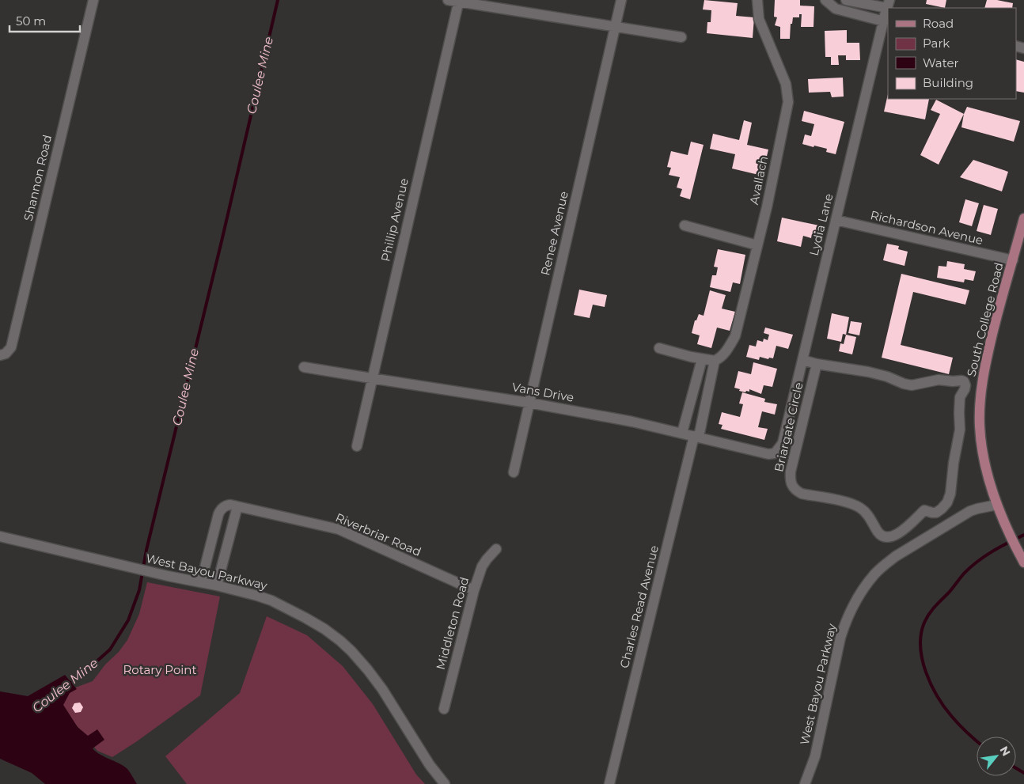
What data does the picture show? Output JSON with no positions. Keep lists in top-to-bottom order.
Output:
{
  "streets": {
    "main road": ["South College Road"],
    "street": [
      "Shannon Road",
      "Avallach",
      "Phillip Avenue",
      "Lydia Lane",
      "Richardson Avenue",
      "Renee Avenue",
      "Vans Drive",
      "Briargate Circle",
      "Riverbriar Road",
      "West Bayou Parkway",
      "Charles Read Avenue",
      "Middleton Road"
    ]
  },
  "crossings": [
    ["Phillip Avenue", "Vans Drive"],
    ["Lydia Lane", "Richardson Avenue"],
    ["Lydia Lane", "Vans Drive"],
    ["Richardson Avenue", "South College Road"],
    ["Renee Avenue", "Vans Drive"],
    ["South College Road", "West Bayou Parkway"],
    ["Vans Drive", "Charles Read Avenue"],
    ["Riverbriar Road", "West Bayou Parkway"],
    ["Riverbriar Road", "Middleton Road"]
  ],
  "water": ["Coulee Mine"],
  "parks": ["Rotary Point"],
  "legend": [
    "Road",
    "Park",
    "Water",
    "Building"
  ],
  "scale_bar": "50 m",
  "north": "top right"
}
